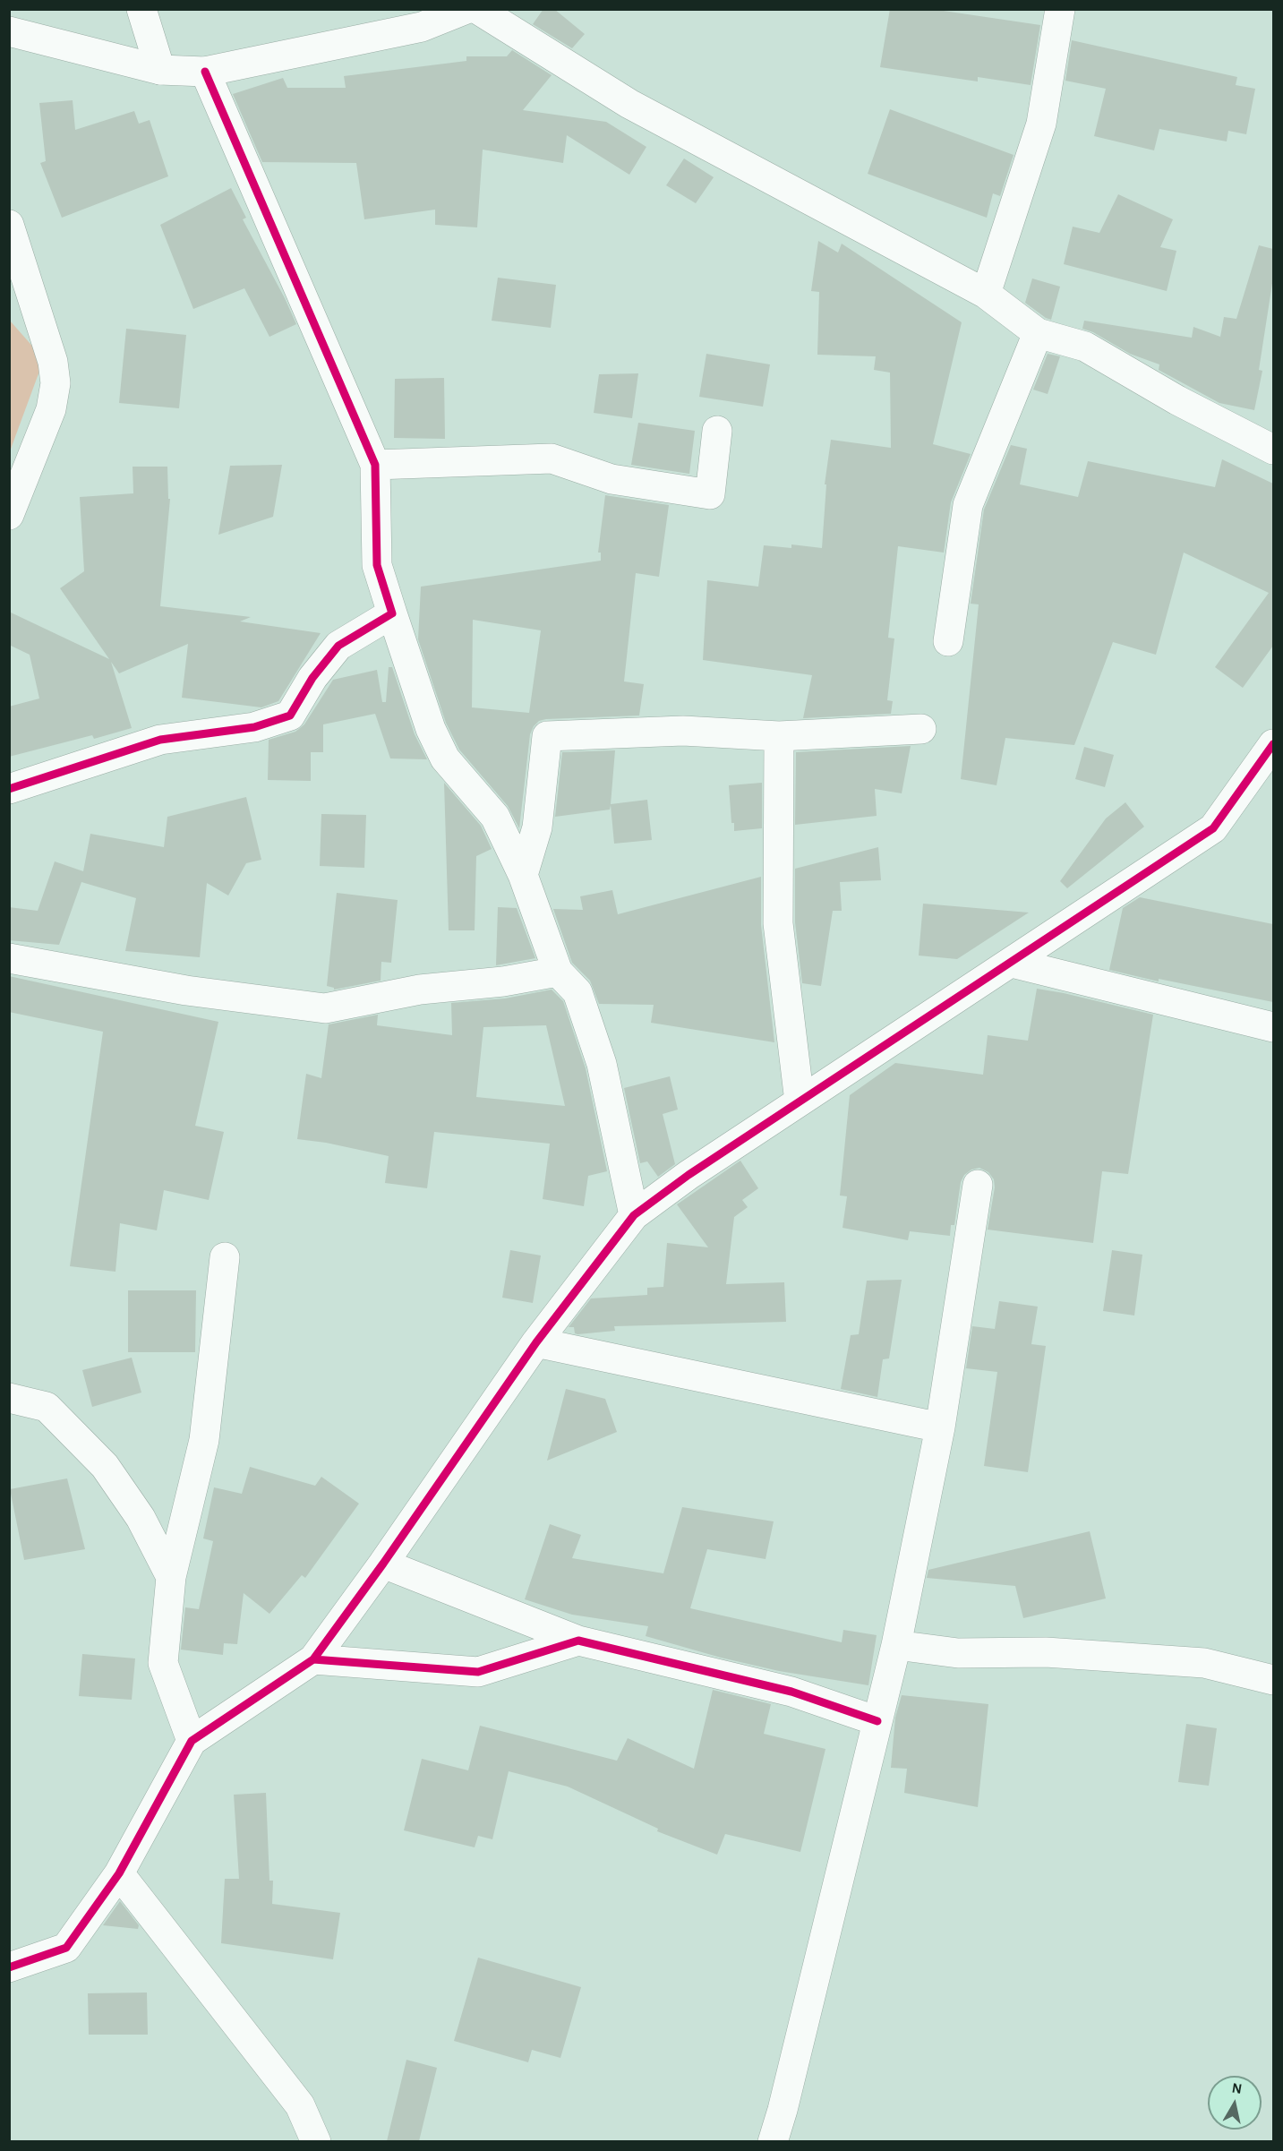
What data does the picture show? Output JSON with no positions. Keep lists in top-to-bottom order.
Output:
{
  "north": "top"
}
